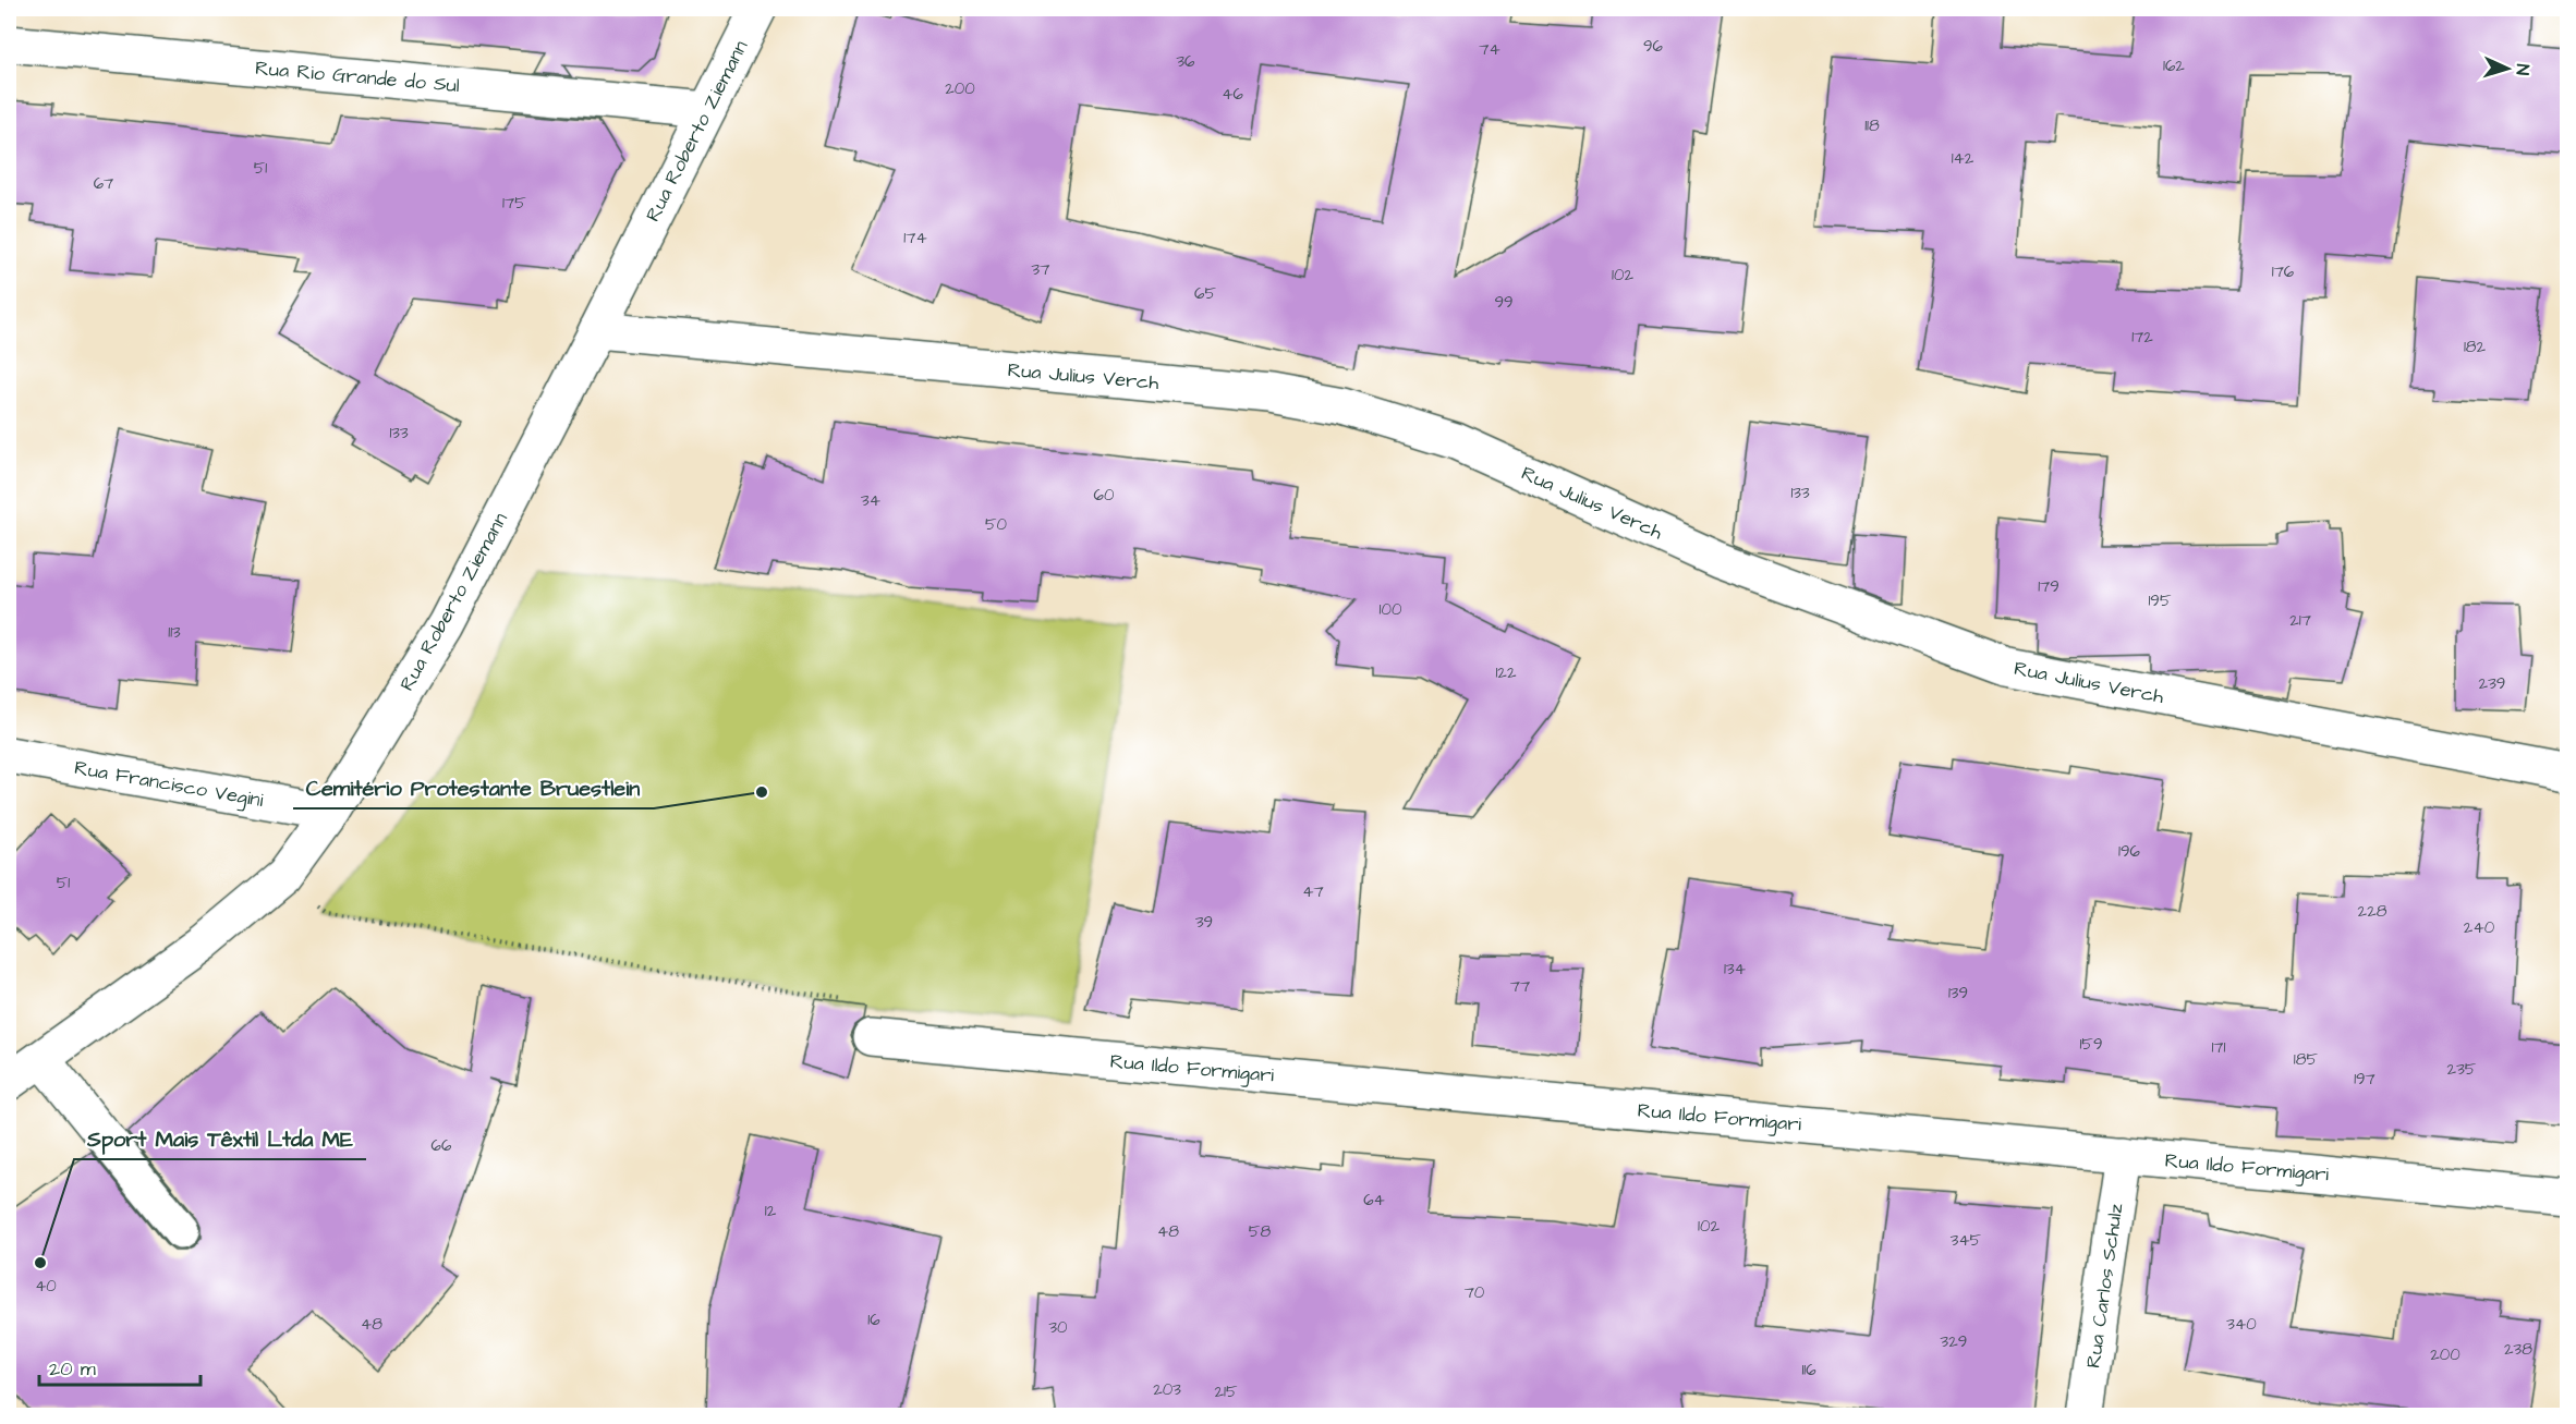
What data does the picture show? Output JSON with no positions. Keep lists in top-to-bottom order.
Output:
{
  "streets": {
    "street": [
      "Rua Rio Grande do Sul",
      "Rua Roberto Ziemann",
      "Rua Julius Verch",
      "Rua Francisco Vegini",
      "Rua Ildo Formigari",
      "Rua Carlos Schulz"
    ]
  },
  "crossings": [
    ["Rua Rio Grande do Sul", "Rua Roberto Ziemann"],
    ["Rua Roberto Ziemann", "Rua Julius Verch"],
    ["Rua Roberto Ziemann", "Rua Francisco Vegini"],
    ["Rua Ildo Formigari", "Rua Carlos Schulz"]
  ],
  "places": ["Cemitério Protestante Bruestlein", "Sport Mais Têxtil Ltda ME"],
  "house_numbers": [
    "96",
    "74",
    "36",
    "162",
    "200",
    "46",
    "118",
    "142",
    "51",
    "67",
    "175",
    "174",
    "37",
    "176",
    "102",
    "65",
    "99",
    "172",
    "182",
    "133",
    "133",
    "60",
    "34",
    "50",
    "179",
    "195",
    "100",
    "217",
    "113",
    "122",
    "239",
    "196",
    "51",
    "47",
    "228",
    "39",
    "240",
    "134",
    "77",
    "139",
    "159",
    "171",
    "185",
    "235",
    "197",
    "66",
    "64",
    "12",
    "102",
    "48",
    "58",
    "345",
    "40",
    "70",
    "16",
    "48",
    "340",
    "30",
    "329",
    "238",
    "200",
    "116",
    "203",
    "215"
  ],
  "scale_bar": "20 m",
  "north": "right"
}
